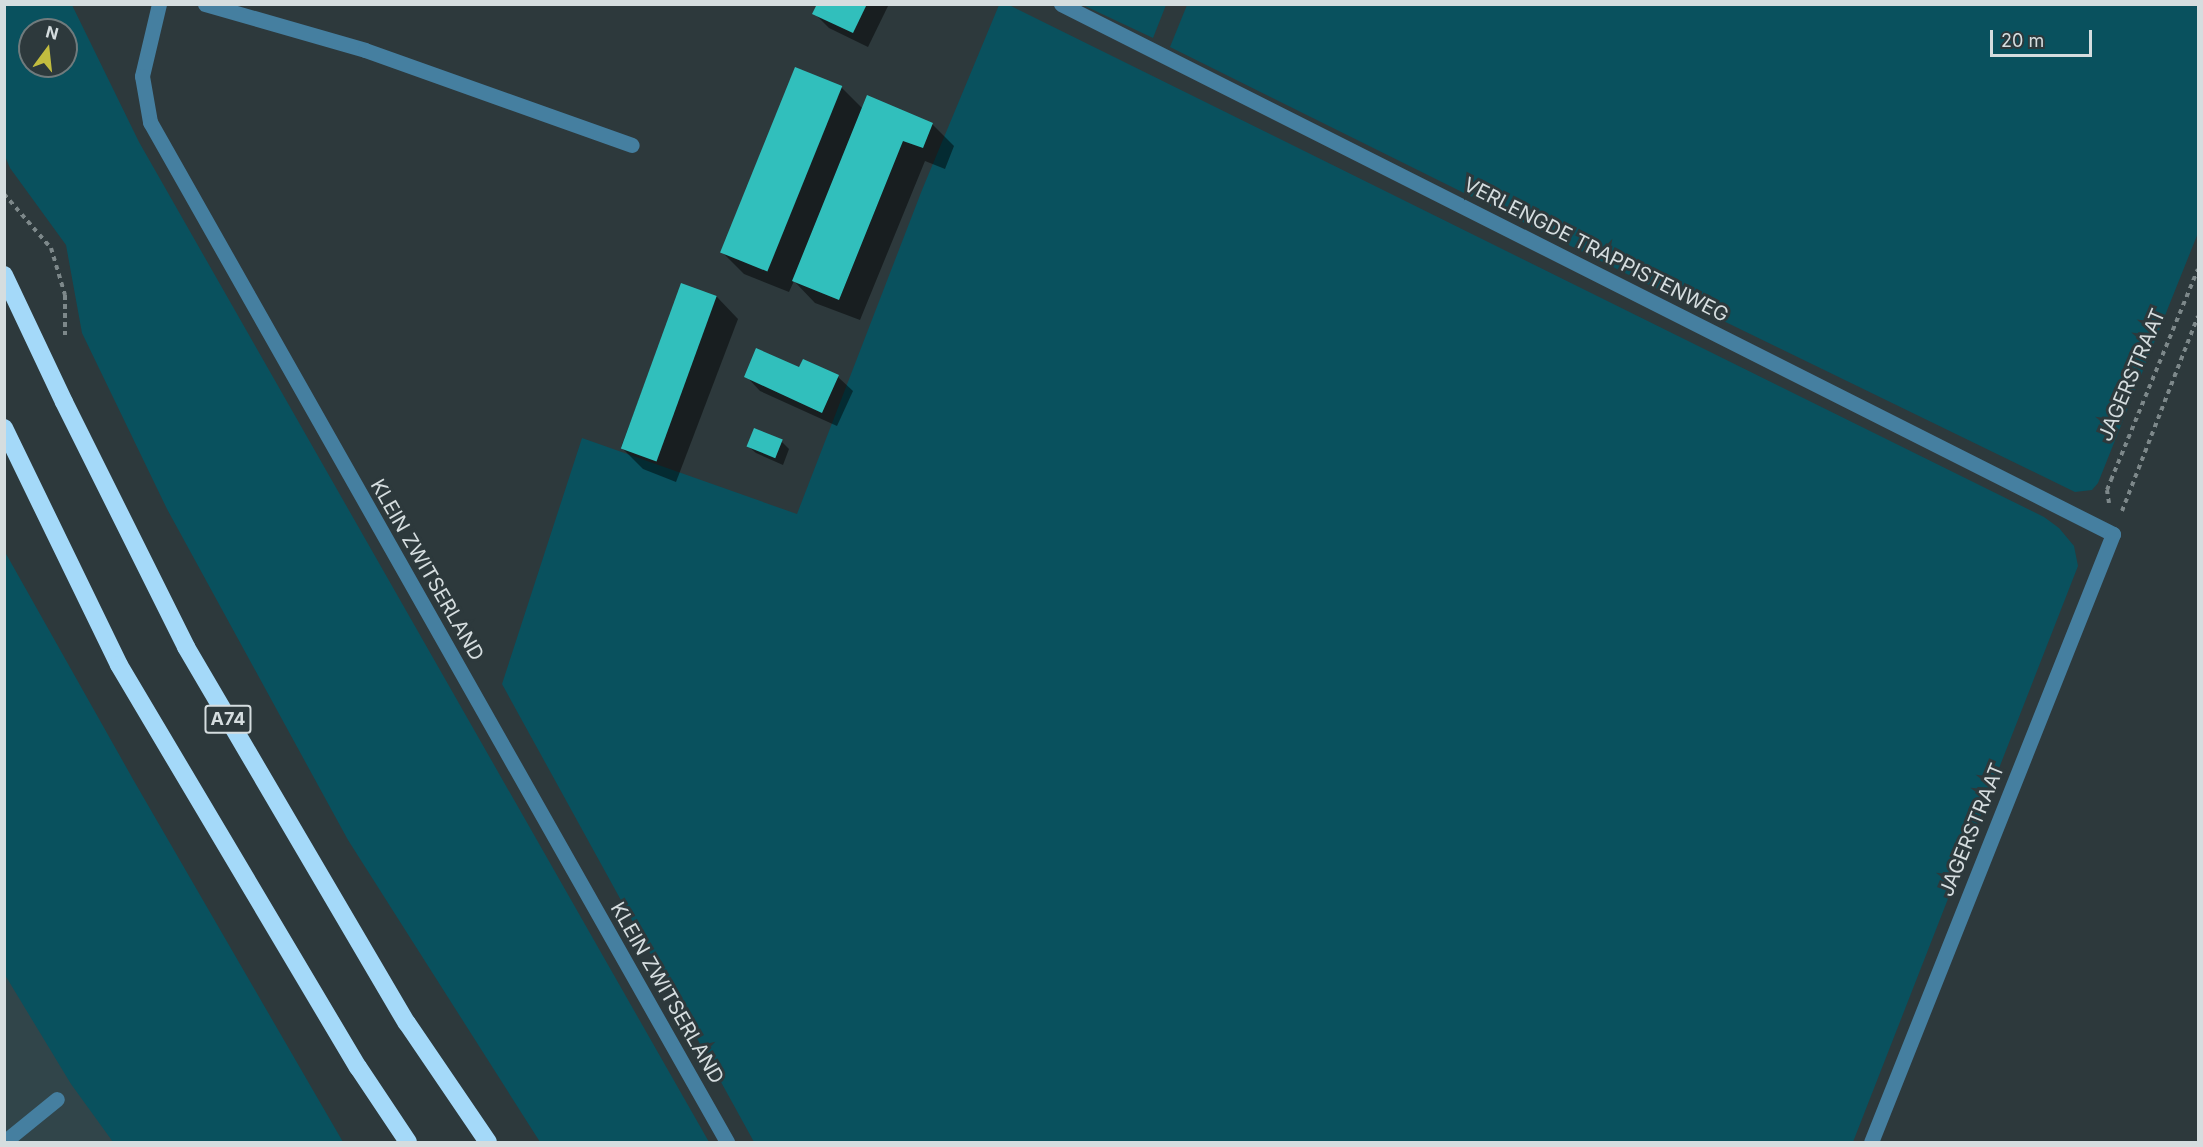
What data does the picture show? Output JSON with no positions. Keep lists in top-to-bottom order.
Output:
{
  "streets": {
    "highway": ["A74"],
    "street": ["VERLENGDE TRAPPISTENWEG", "JAGERSTRAAT", "KLEIN ZWITSERLAND"]
  },
  "crossings": [
    ["VERLENGDE TRAPPISTENWEG", "JAGERSTRAAT"]
  ],
  "scale_bar": "20 m",
  "north": "top"
}
